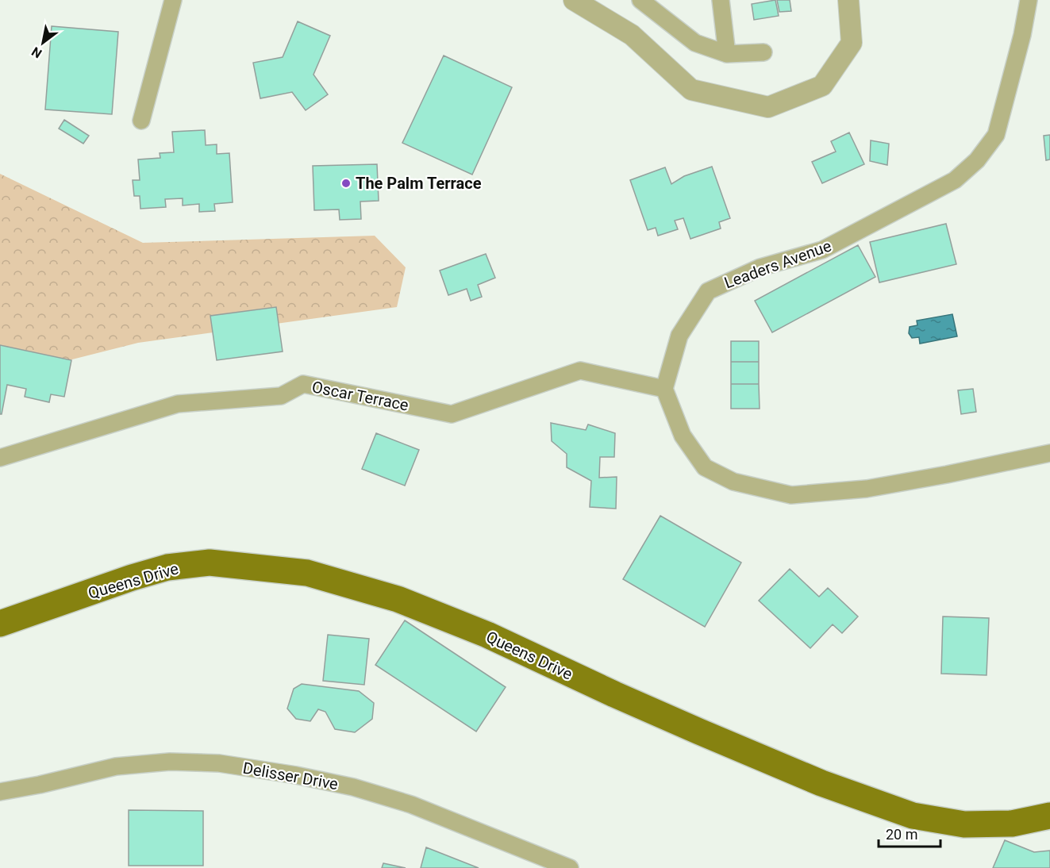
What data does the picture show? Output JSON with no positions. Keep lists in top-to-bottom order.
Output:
{
  "streets": {
    "main road": ["Queens Drive"],
    "street": ["Leaders Avenue", "Oscar Terrace", "Delisser Drive"]
  },
  "crossings": [
    ["Leaders Avenue", "Oscar Terrace"]
  ],
  "places": ["The Palm Terrace"],
  "scale_bar": "20 m",
  "north": "bottom left"
}
